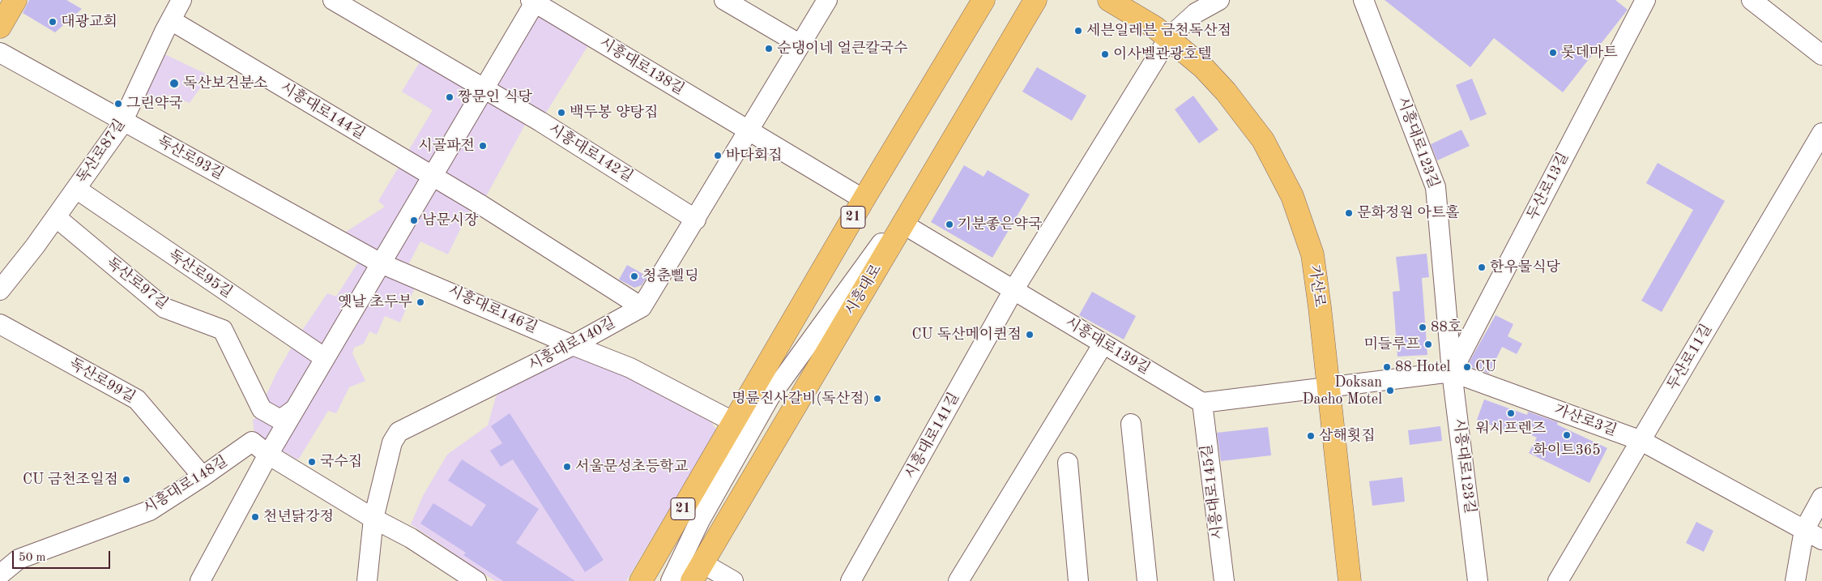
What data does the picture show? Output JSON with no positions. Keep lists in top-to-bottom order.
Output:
{
  "streets": {
    "main road": ["21", "가산로", "시흥대로"],
    "street": [
      "시흥대로138길",
      "시흥대로144길",
      "시흥대로123길",
      "독산로87길",
      "시흥대로142길",
      "독산로93길",
      "두산로13길",
      "독산로95길",
      "독산로97길",
      "시흥대로146길",
      "시흥대로140길",
      "시흥대로139길",
      "두산로11길",
      "독산로99길",
      "가산로3길",
      "시흥대로141길",
      "시흥대로148길",
      "시흥대로145길"
    ]
  },
  "crossings": [
    ["시흥대로138길", "21"],
    ["시흥대로138길", "시흥대로140길"],
    ["시흥대로144길", "독산로87길"],
    ["시흥대로144길", "시흥대로140길"],
    ["시흥대로123길", "두산로13길"],
    ["시흥대로123길", "가산로3길"],
    ["독산로87길", "독산로93길"],
    ["독산로87길", "독산로95길"],
    ["독산로87길", "독산로97길"],
    ["시흥대로142길", "시흥대로140길"],
    ["독산로93길", "시흥대로146길"],
    ["두산로13길", "가산로3길"],
    ["21", "시흥대로146길"],
    ["가산로", "가산로3길"],
    ["시흥대로", "시흥대로139길"],
    ["시흥대로146길", "시흥대로140길"],
    ["시흥대로140길", "시흥대로148길"],
    ["시흥대로139길", "시흥대로141길"],
    ["시흥대로139길", "시흥대로145길"],
    ["두산로11길", "가산로3길"],
    ["독산로99길", "시흥대로148길"]
  ],
  "places": [
    "대광교회",
    "세븐일레븐 금천독산점",
    "순댕이네 얼큰칼국수",
    "롯데마트",
    "이사벨관광호텔",
    "독산보건분소",
    "짱문인 식당",
    "그린약국",
    "백두봉 양탕집",
    "시골파전",
    "바다회집",
    "문화정원 아트홀",
    "남문시장",
    "기분좋은약국",
    "한우물식당",
    "청춘삘딩",
    "옛날 초두부",
    "88호",
    "CU 독산메이퀸점",
    "미들루프",
    "88 Hotel",
    "CU",
    "Doksan Daeho Motel",
    "명륜진사갈비(독산점)",
    "워시프렌즈",
    "화이트365",
    "삼해횟집",
    "국수집",
    "서울문성초등학교",
    "CU 금천조일점",
    "천년닭강정"
  ],
  "scale_bar": "50 m"
}
